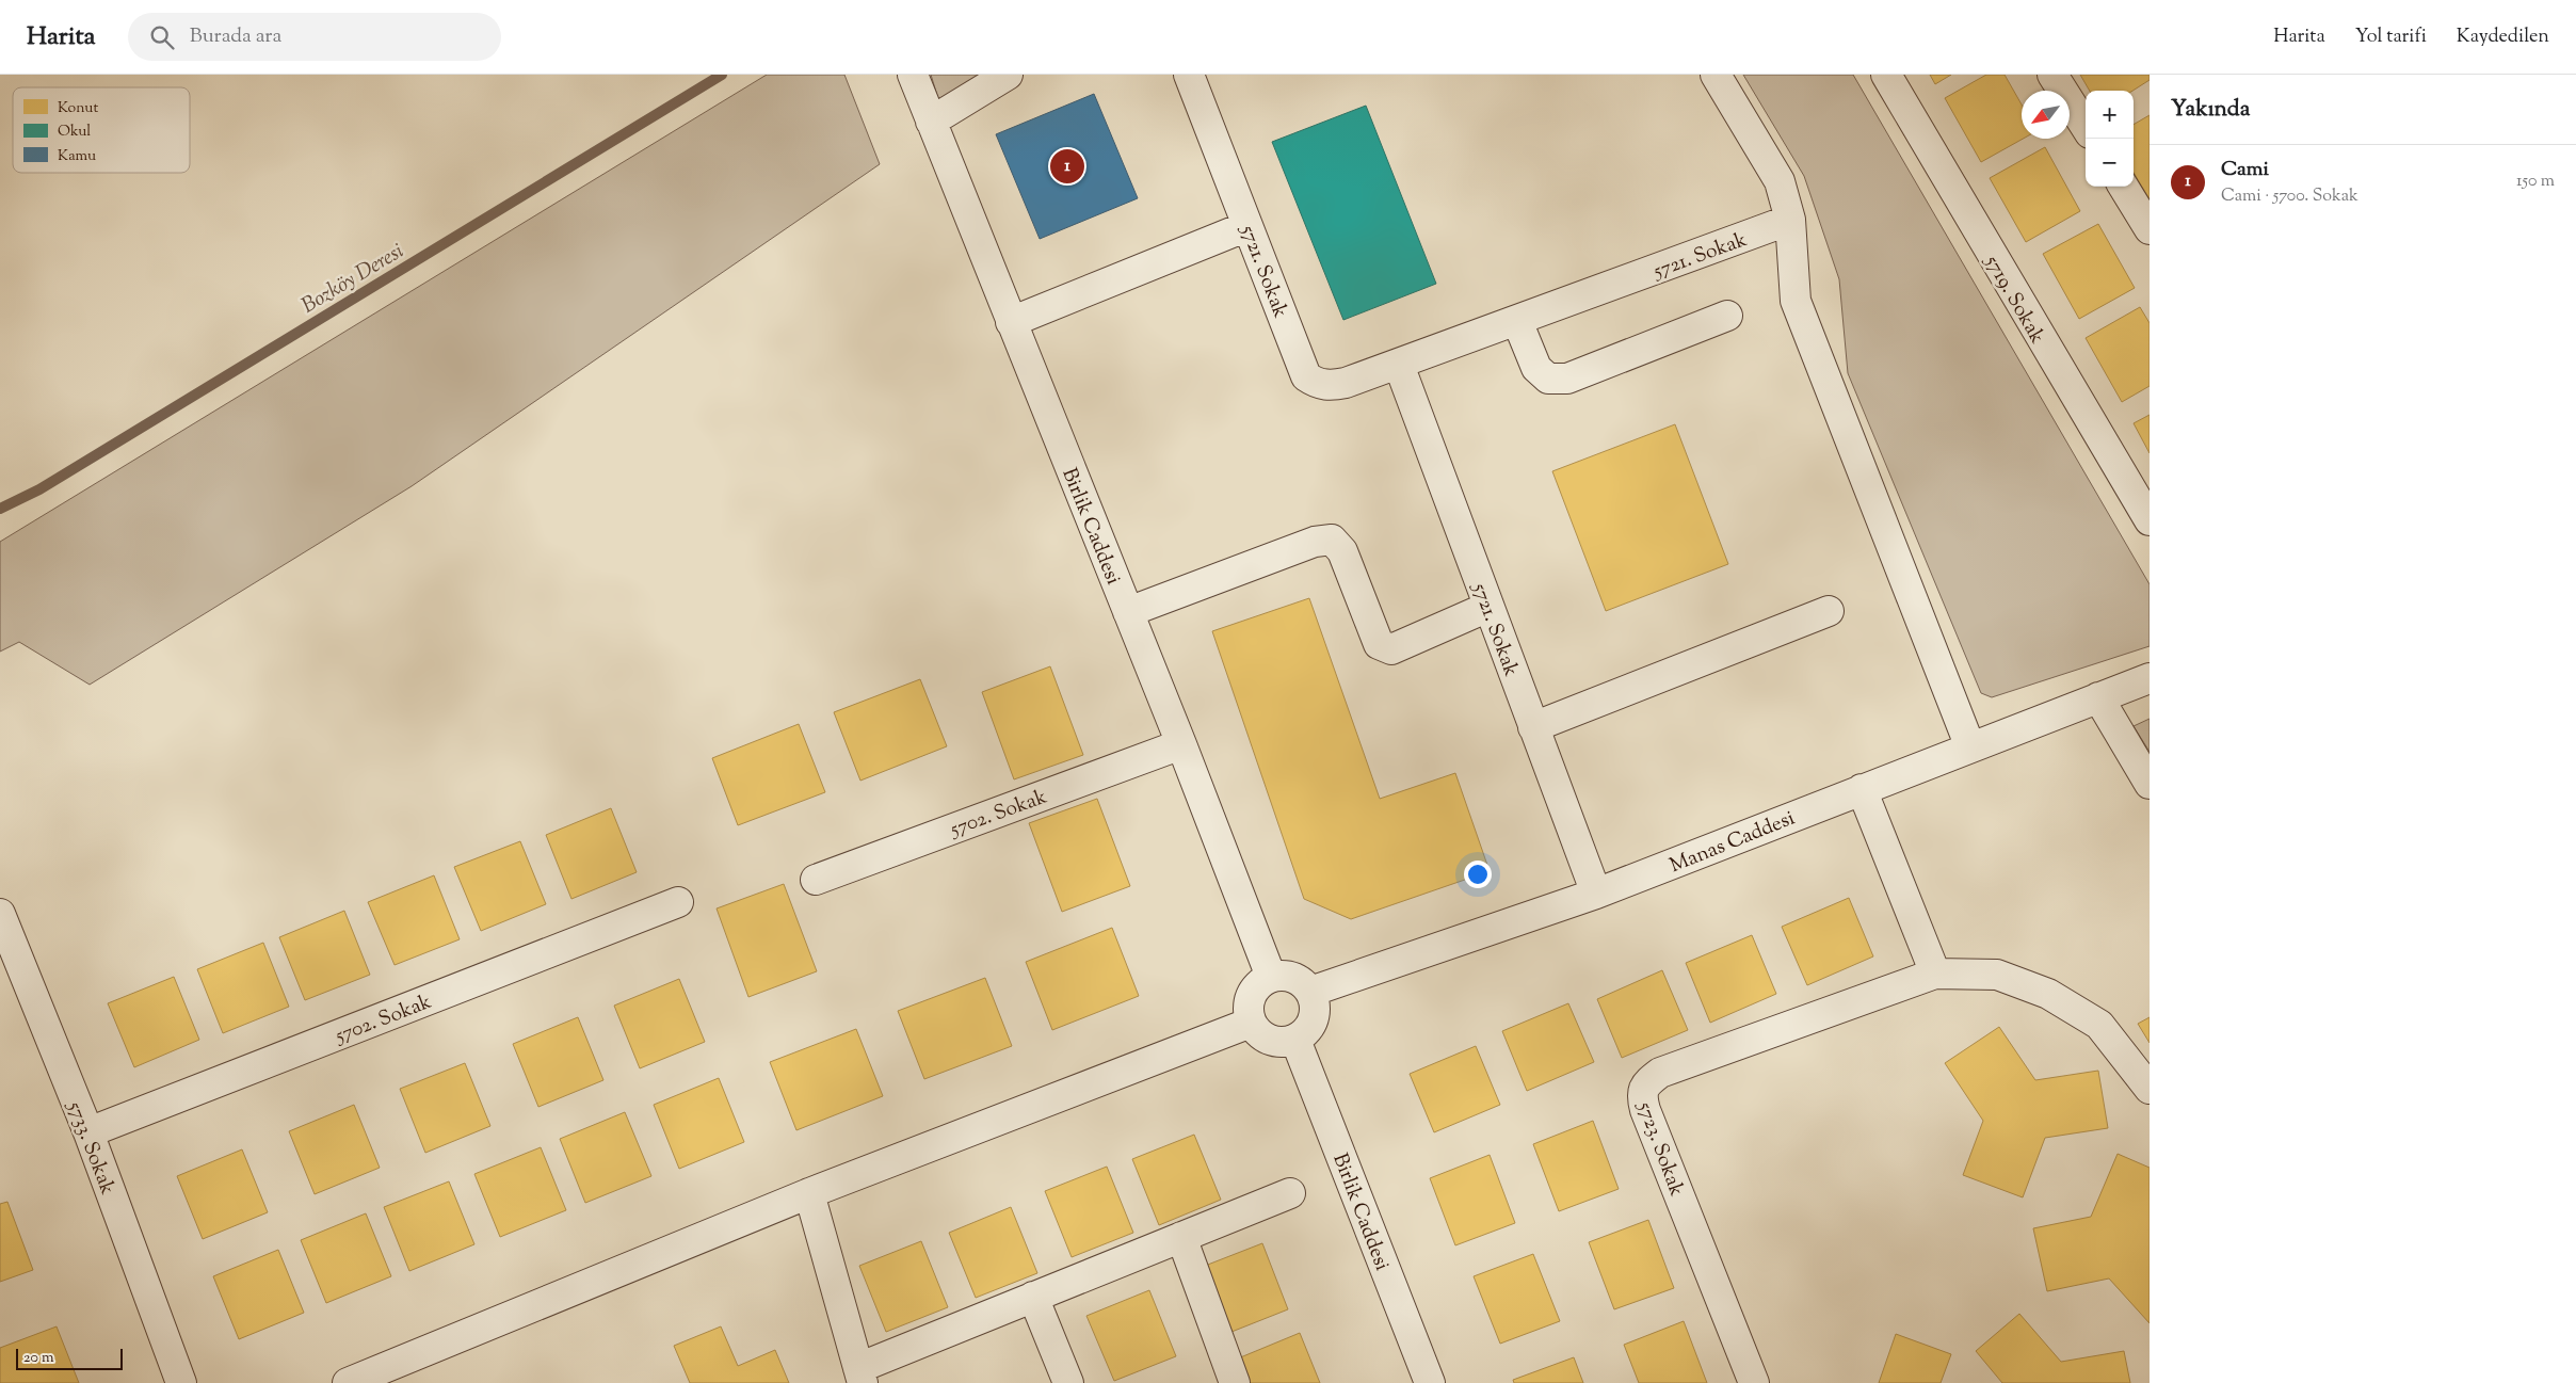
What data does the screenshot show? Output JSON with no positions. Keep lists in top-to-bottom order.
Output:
{
  "streets": {
    "street": [
      "5721. Sokak",
      "5719. Sokak",
      "Birlik Caddesi",
      "5702. Sokak",
      "Manas Caddesi",
      "5733. Sokak",
      "5723. Sokak"
    ]
  },
  "crossings": [
    ["5721. Sokak", "Manas Caddesi"],
    ["Birlik Caddesi", "5702. Sokak"],
    ["Birlik Caddesi", "Manas Caddesi"],
    ["5702. Sokak", "5733. Sokak"]
  ],
  "water": ["Bozköy Deresi"],
  "legend": ["Konut", "Okul", "Kamu"],
  "scale_bar": "20 m",
  "north": "bottom left",
  "page": {
    "header": "Harita",
    "search": "Burada ara",
    "nav": ["Harita", "Yol tarifi", "Kaydedilen"],
    "heading": "Yakında",
    "map_buttons": ["+", "−"],
    "list": [
      {
        "mark": "1",
        "name": "Cami",
        "note": "Cami · 5700. Sokak",
        "value": "150 m"
      }
    ],
    "pins": "1",
    "scale": "20 m"
  }
}
